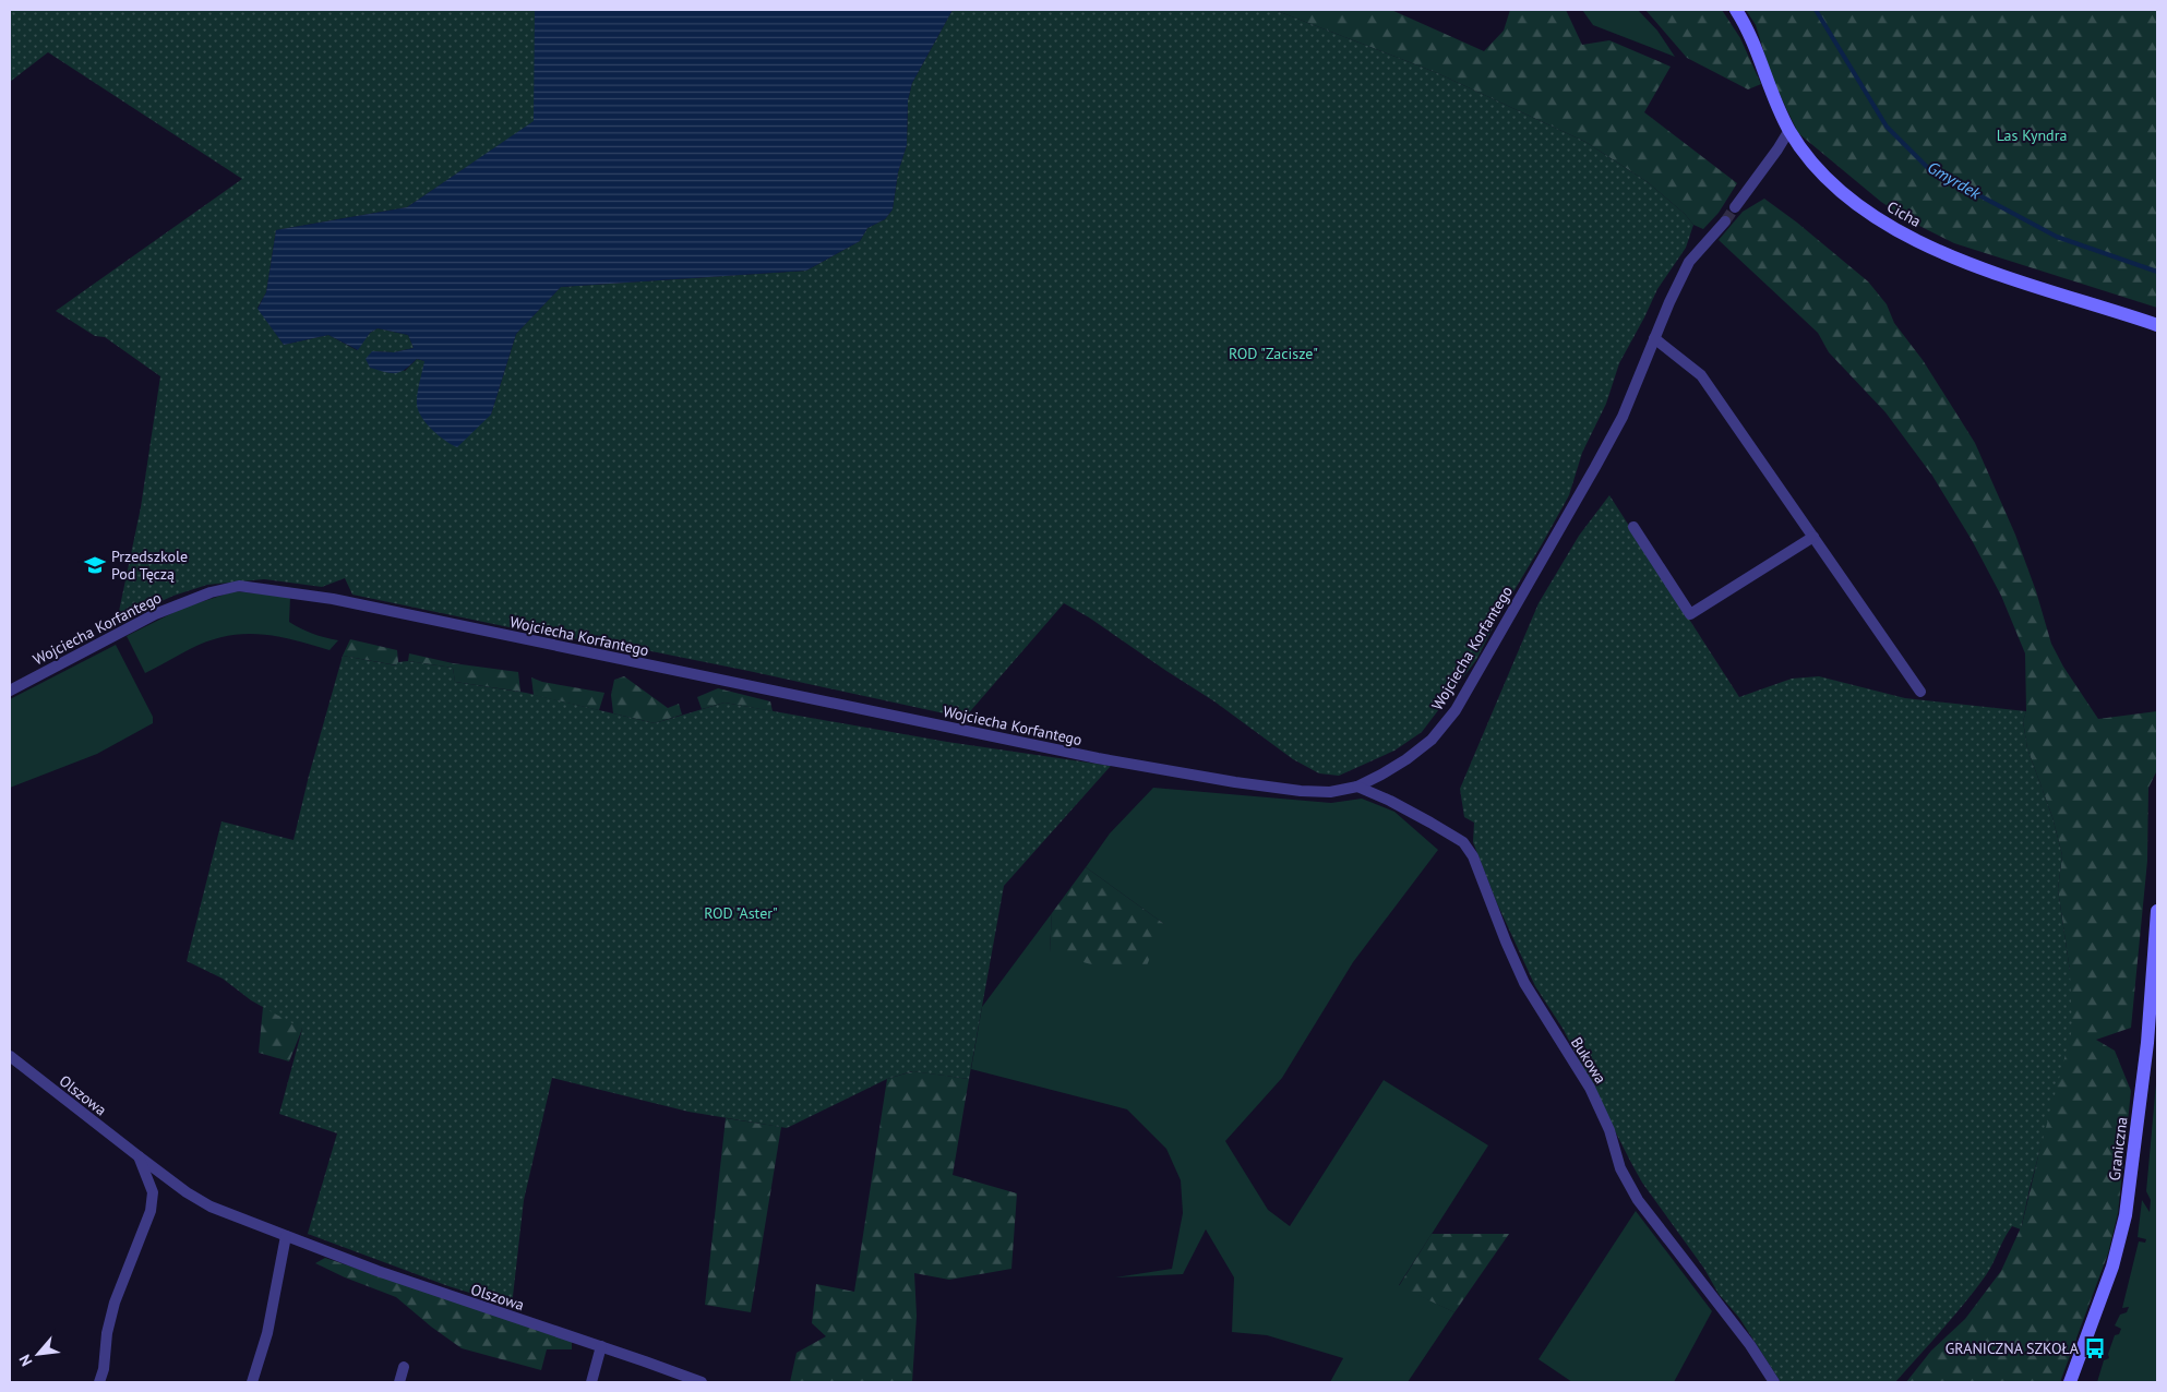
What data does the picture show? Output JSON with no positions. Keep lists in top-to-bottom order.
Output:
{
  "streets": {
    "street": [
      "Cicha",
      "Wojciecha Korfantego",
      "Bukowa",
      "Olszowa",
      "Graniczna"
    ]
  },
  "crossings": [
    ["Wojciecha Korfantego", "Bukowa"]
  ],
  "water": ["Gmyrdek"],
  "parks": ["Las Kyndra", "ROD \"Zacisze\"", "ROD \"Aster\""],
  "places": {
    "school or university": ["Przedszkole Pod Tęczą"],
    "bus stop": ["GRANICZNA SZKOŁA"]
  },
  "north": "bottom left"
}
